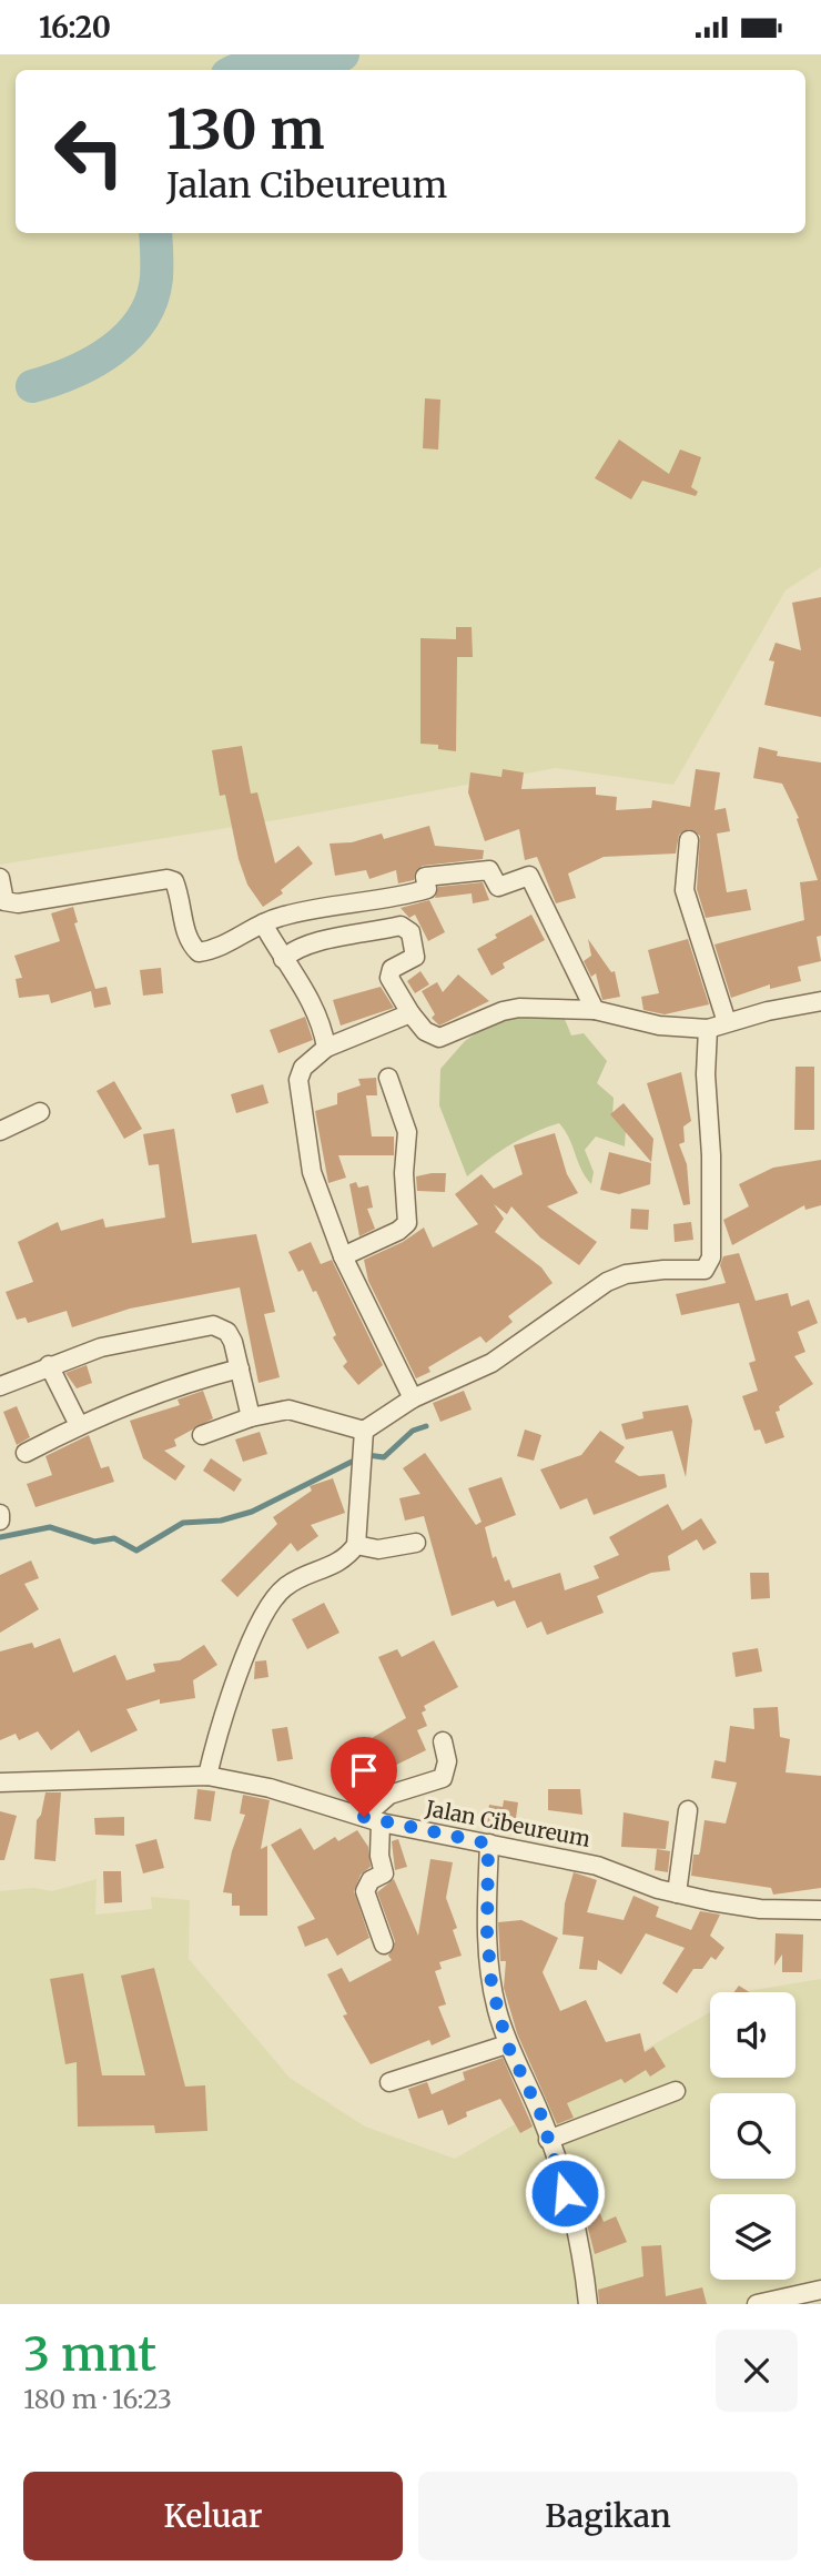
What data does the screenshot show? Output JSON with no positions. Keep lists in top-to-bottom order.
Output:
{
  "streets": {
    "street": ["Jalan Cibeureum"]
  },
  "page": {
    "status": "16:20",
    "turn": ["130 m", "Jalan Cibeureum"],
    "heading": ["3 mnt", "180 m · 16:23"],
    "buttons": ["Keluar", "Bagikan"]
  }
}
